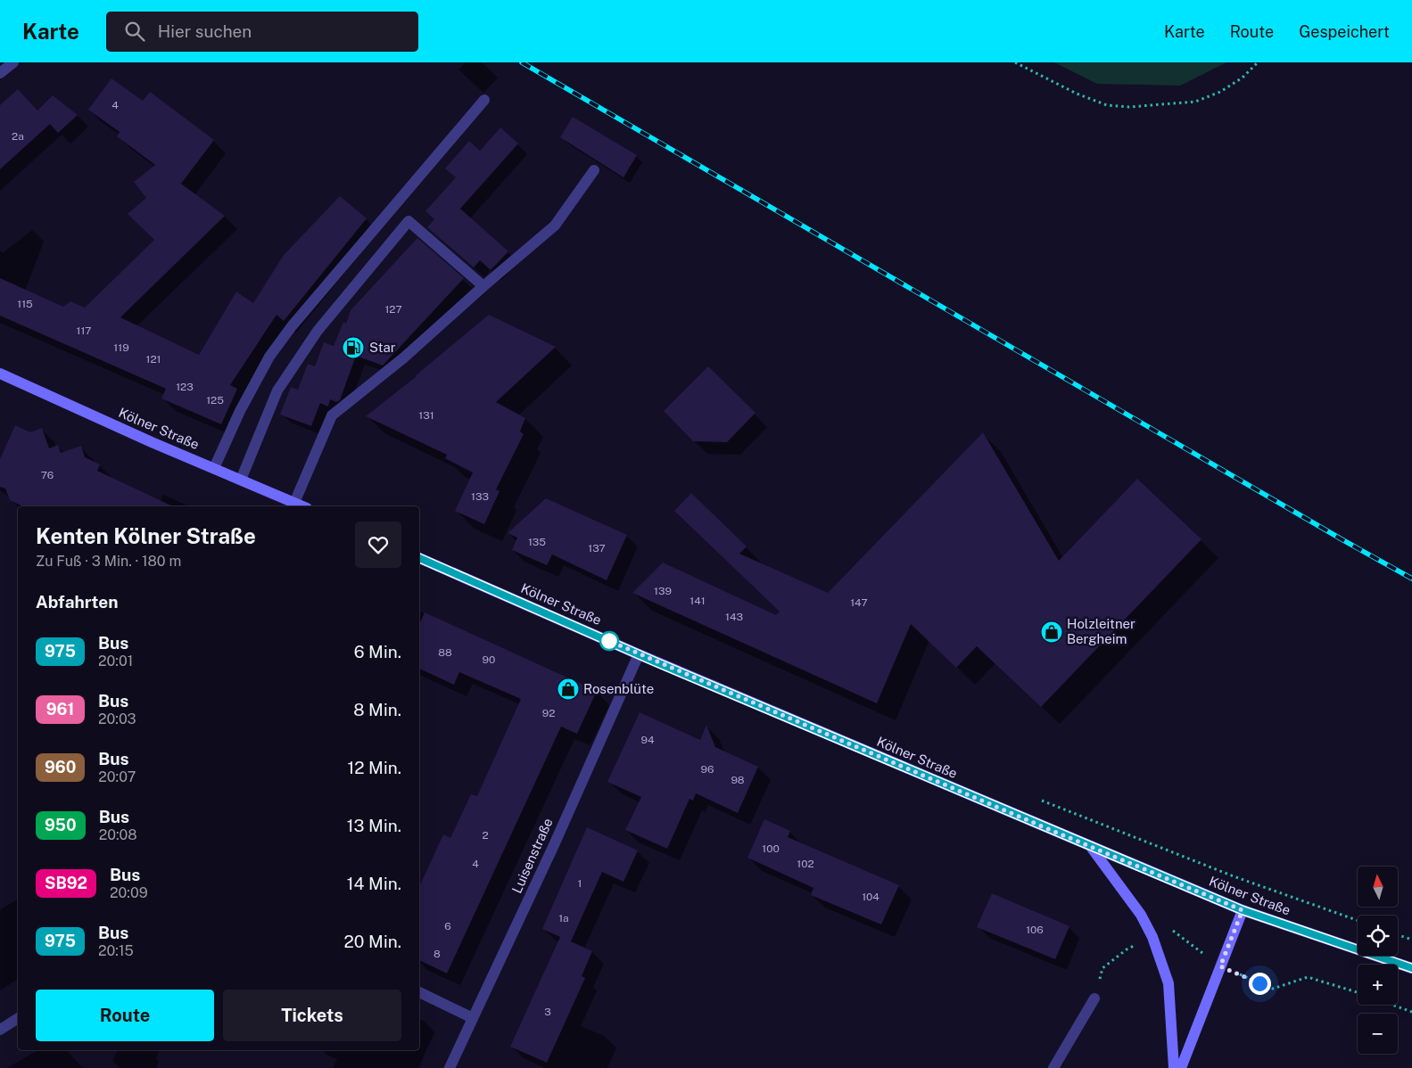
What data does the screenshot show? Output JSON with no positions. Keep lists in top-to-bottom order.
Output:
{
  "streets": {
    "main road": ["Kölner Straße"],
    "street": ["Luisenstraße"]
  },
  "crossings": [
    ["Kölner Straße", "Luisenstraße"]
  ],
  "places": {
    "fuel station": ["Star"],
    "shop": ["Holzleitner Bergheim", "Rosenblüte"]
  },
  "lines": ["bus line 975"],
  "house_numbers": [
    "4",
    "2a",
    "115",
    "127",
    "117",
    "119",
    "121",
    "123",
    "125",
    "131",
    "76",
    "133",
    "135",
    "137",
    "139",
    "141",
    "147",
    "143",
    "88",
    "90",
    "92",
    "94",
    "96",
    "98",
    "2",
    "100",
    "4",
    "102",
    "1",
    "104",
    "1a",
    "6",
    "106",
    "8",
    "3"
  ],
  "north": "top",
  "page": {
    "header": "Karte",
    "search": "Hier suchen",
    "nav": ["Karte", "Route", "Gespeichert"],
    "heading": [
      ["Kenten Kölner Straße", "Zu Fuß · 3 Min. · 180 m"],
      "Abfahrten"
    ],
    "list": [
      {
        "mark": "975",
        "name": "Bus",
        "note": "20:01",
        "value": "6 Min."
      },
      {
        "mark": "961",
        "name": "Bus",
        "note": "20:03",
        "value": "8 Min."
      },
      {
        "mark": "960",
        "name": "Bus",
        "note": "20:07",
        "value": "12 Min."
      },
      {
        "mark": "950",
        "name": "Bus",
        "note": "20:08",
        "value": "13 Min."
      },
      {
        "mark": "SB92",
        "name": "Bus",
        "note": "20:09",
        "value": "14 Min."
      },
      {
        "mark": "975",
        "name": "Bus",
        "note": "20:15",
        "value": "20 Min."
      }
    ],
    "map_buttons": ["+", "−"],
    "buttons": ["Route", "Tickets"]
  }
}
